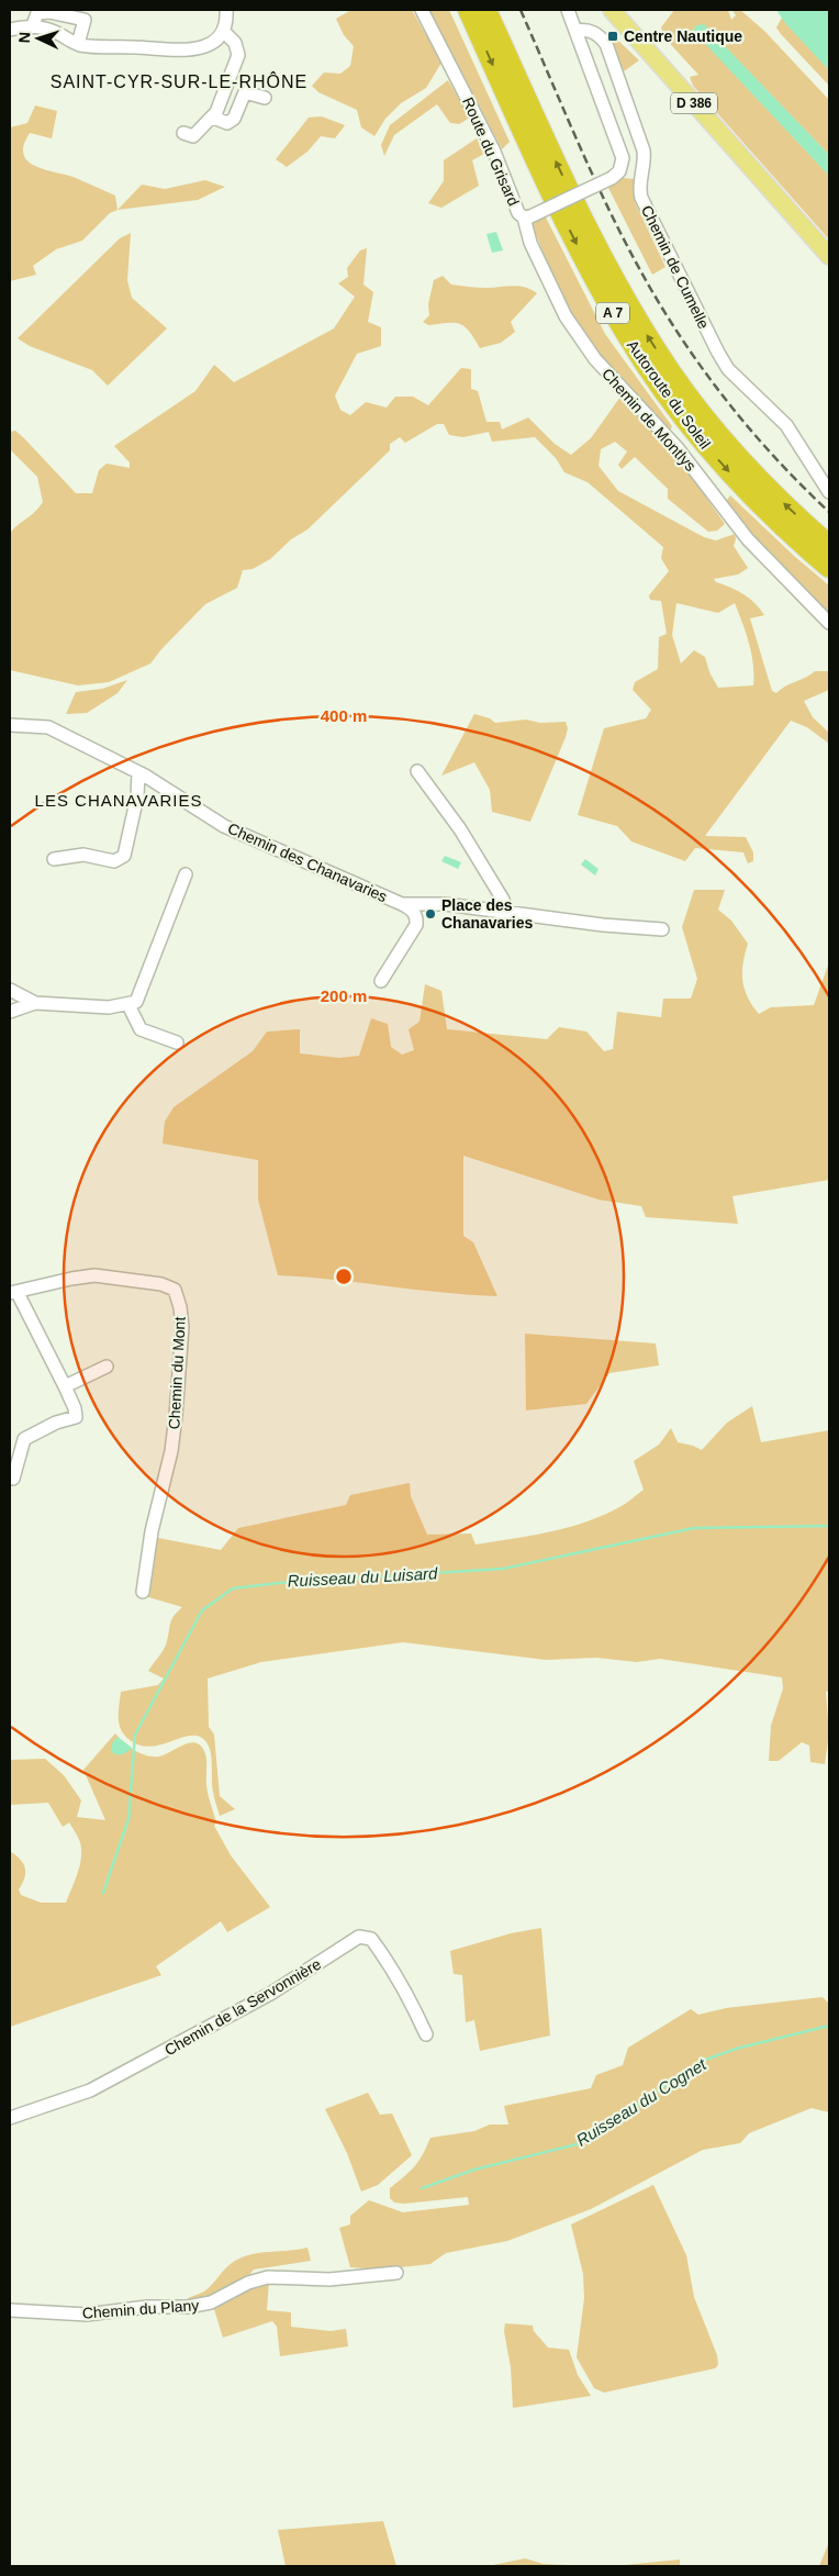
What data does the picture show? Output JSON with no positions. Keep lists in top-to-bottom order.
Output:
{
  "streets": {
    "highway": ["A 7", "Autoroute du Soleil"],
    "main road": ["D 386"],
    "street": [
      "Route du Grisard",
      "Chemin de Cumelle",
      "Chemin de Montlys",
      "Chemin des Chanavaries",
      "Chemin du Mont",
      "Chemin de la Servonnière",
      "Chemin du Plany"
    ]
  },
  "crossings": [
    ["Route du Grisard", "Chemin de Cumelle"],
    ["Route du Grisard", "Chemin de Montlys"]
  ],
  "districts": ["SAINT-CYR-SUR-LE-RHÔNE", "LES CHANAVARIES"],
  "water": ["Ruisseau du Luisard", "Ruisseau du Cognet"],
  "places": {
    "transit": ["Centre Nautique"],
    "other": ["Place des Chanavaries"]
  },
  "north": "left",
  "rings": ["400 m", "200 m"]
}
